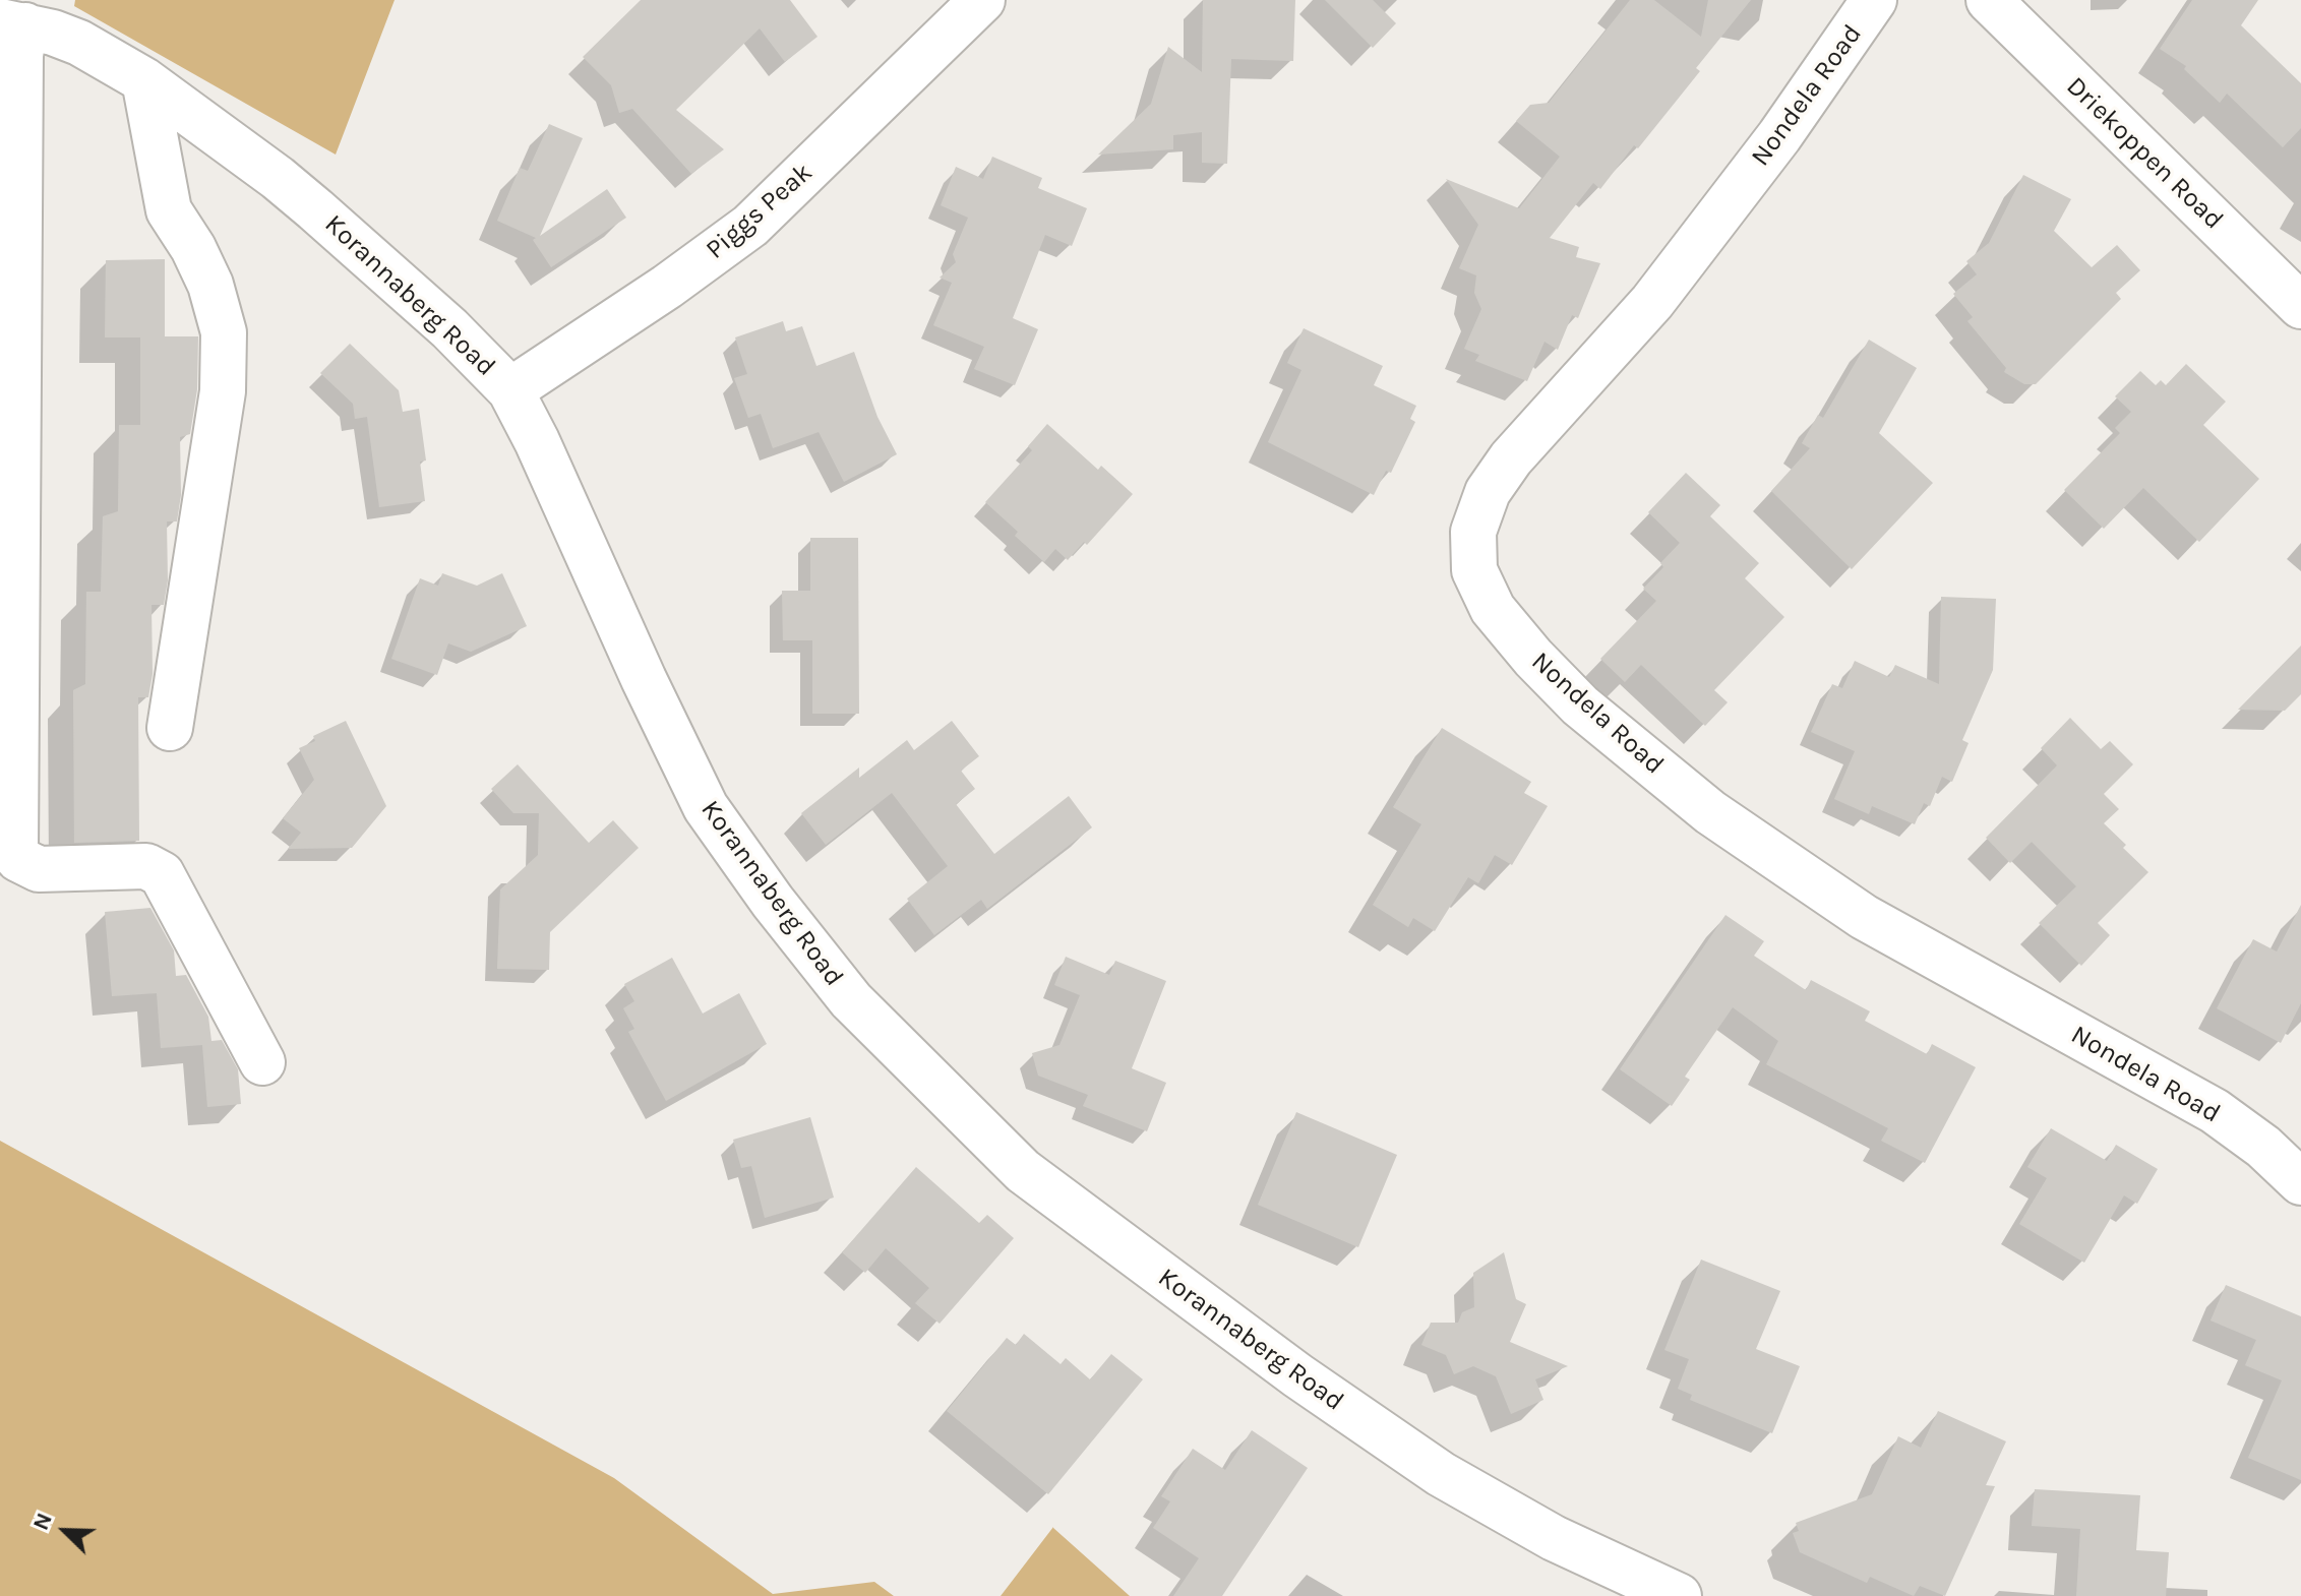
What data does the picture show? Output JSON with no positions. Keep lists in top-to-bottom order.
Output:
{
  "streets": {
    "street": [
      "Nondela Road",
      "Driekoppen Road",
      "Piggs Peak",
      "Korannaberg Road"
    ]
  },
  "crossings": [
    ["Piggs Peak", "Korannaberg Road"]
  ],
  "north": "top left"
}
